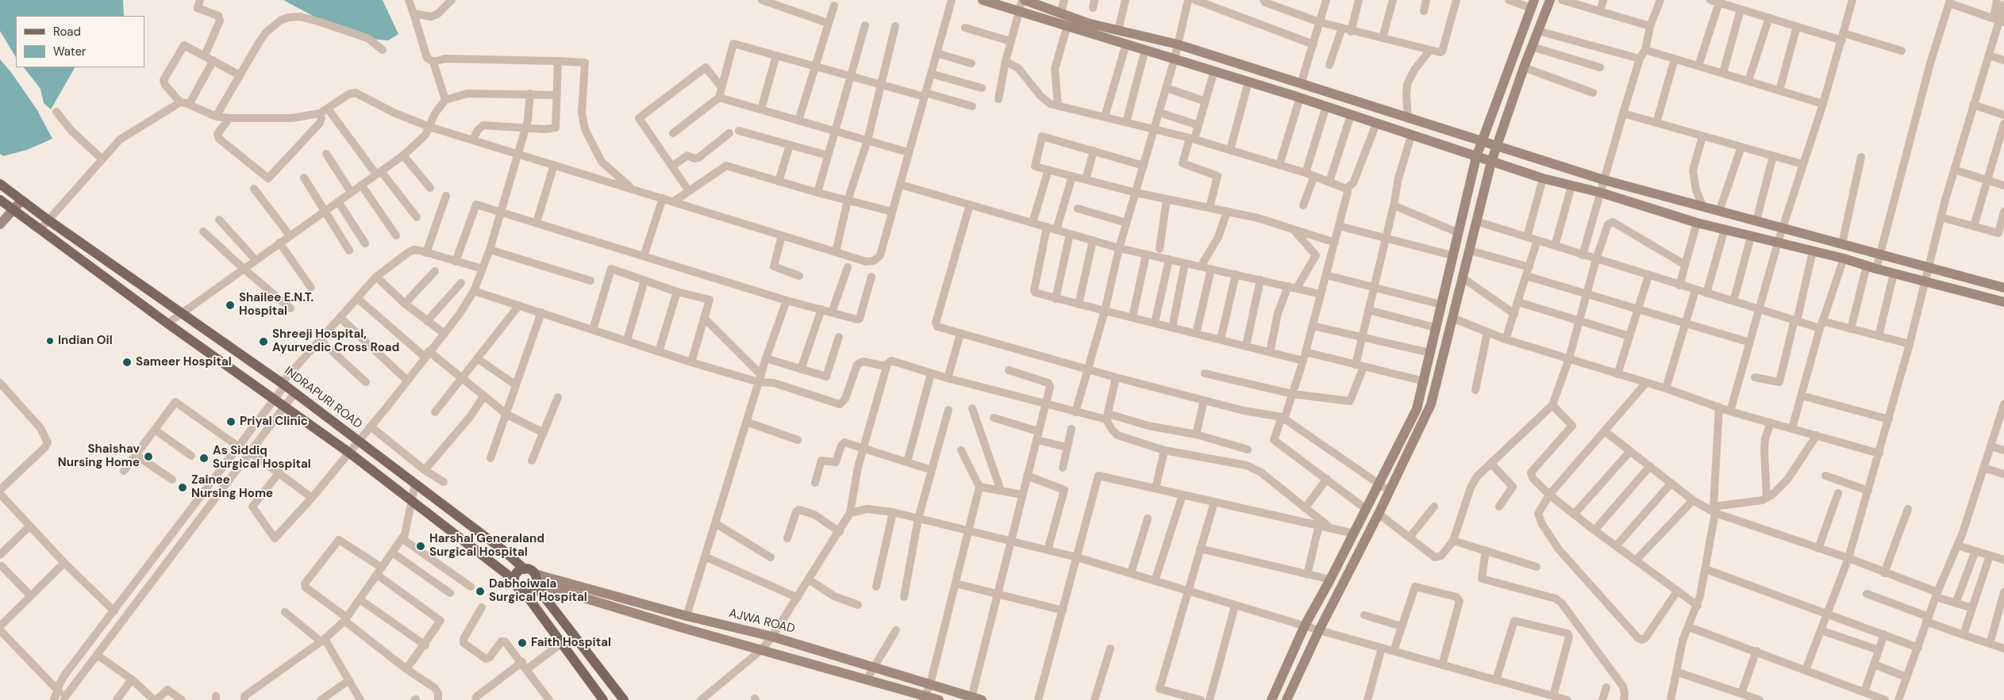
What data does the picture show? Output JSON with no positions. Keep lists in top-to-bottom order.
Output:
{
  "streets": {
    "main road": ["INDRAPURI ROAD"],
    "street": ["AJWA ROAD"]
  },
  "crossings": [
    ["INDRAPURI ROAD", "AJWA ROAD"]
  ],
  "places": [
    "Shailee E.N.T. Hospital",
    "Indian Oil",
    "Shreeji Hospital, Ayurvedic Cross Road",
    "Sameer Hospital",
    "Priyal Clinic",
    "Shaishav Nursing Home",
    "As Siddiq Surgical Hospital",
    "Zainee Nursing Home",
    "Harshal Generaland Surgical Hospital",
    "Dabhoiwala Surgical Hospital",
    "Faith Hospital"
  ],
  "legend": ["Road", "Water"]
}
